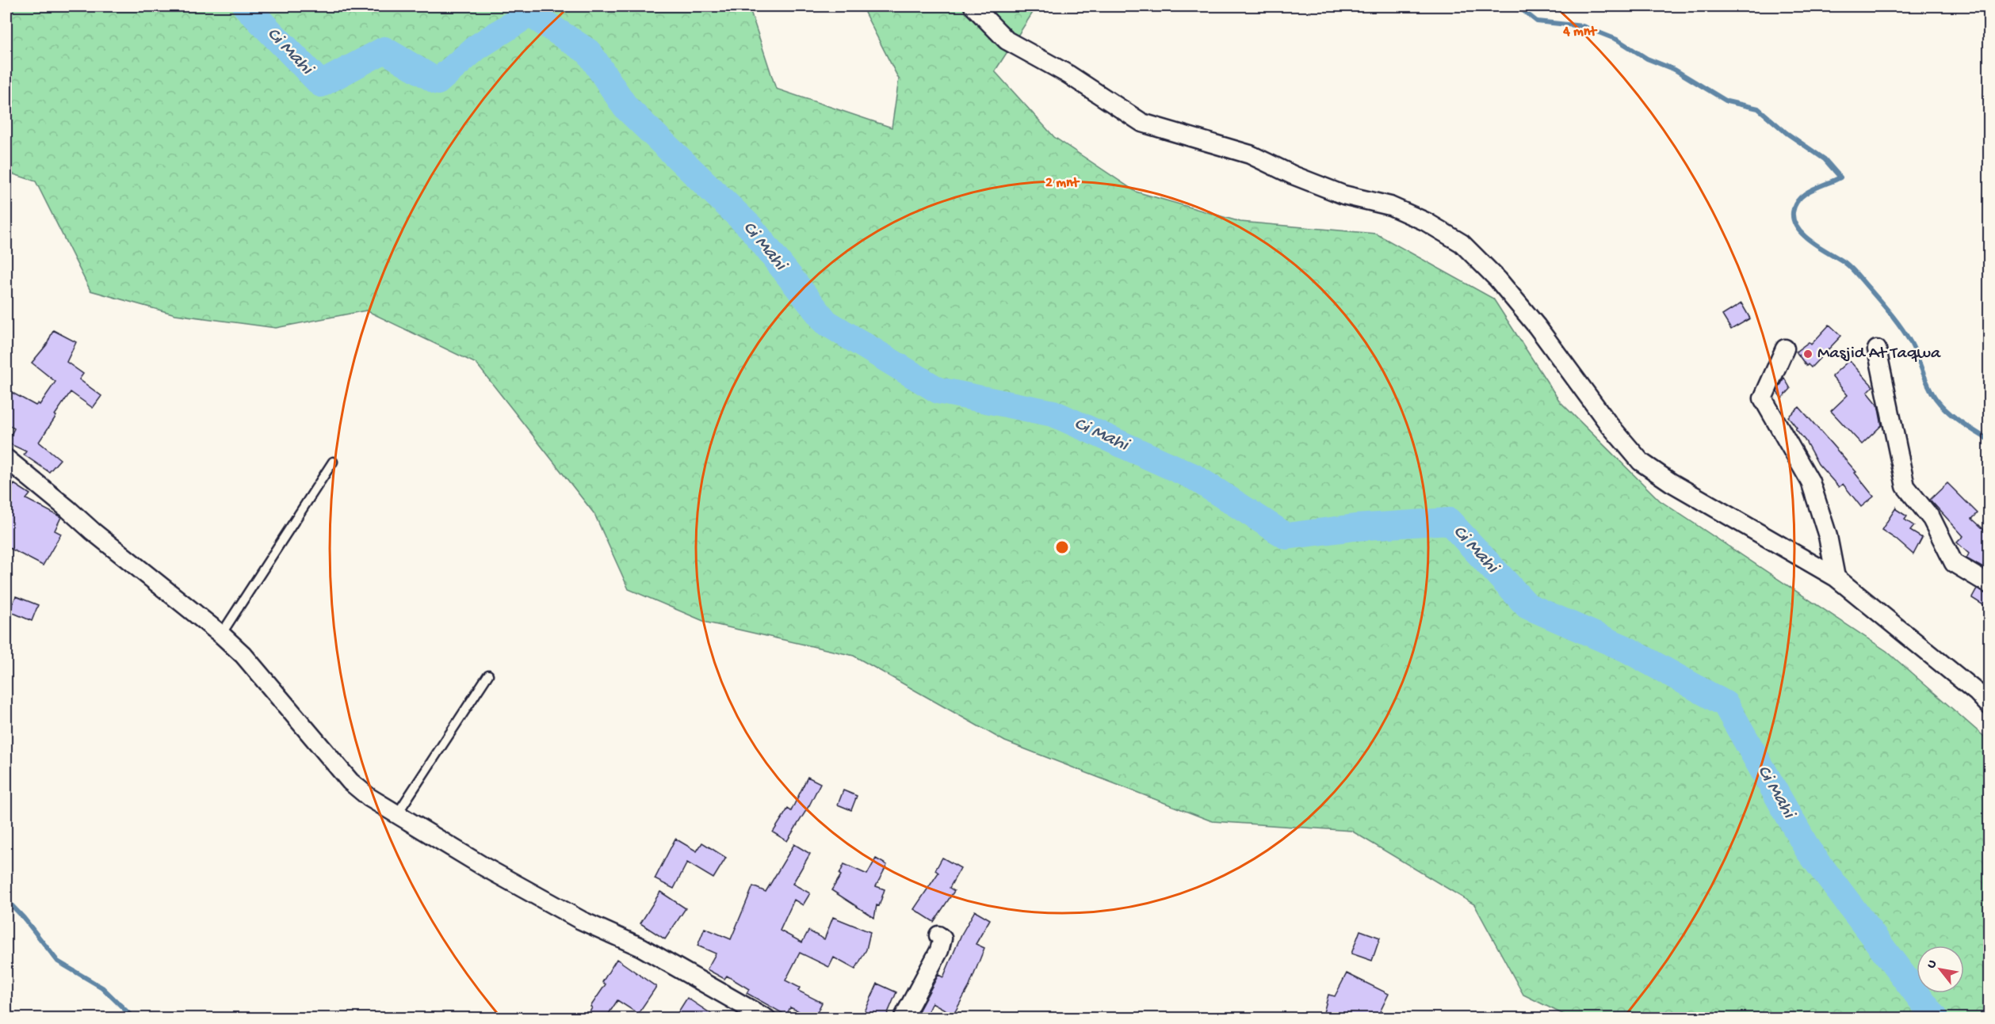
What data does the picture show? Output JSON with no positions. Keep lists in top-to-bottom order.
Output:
{
  "water": ["Ci Mahi"],
  "places": ["Masjid At Taqwa"],
  "north": "top left",
  "rings": ["4 mnt", "2 mnt"]
}
